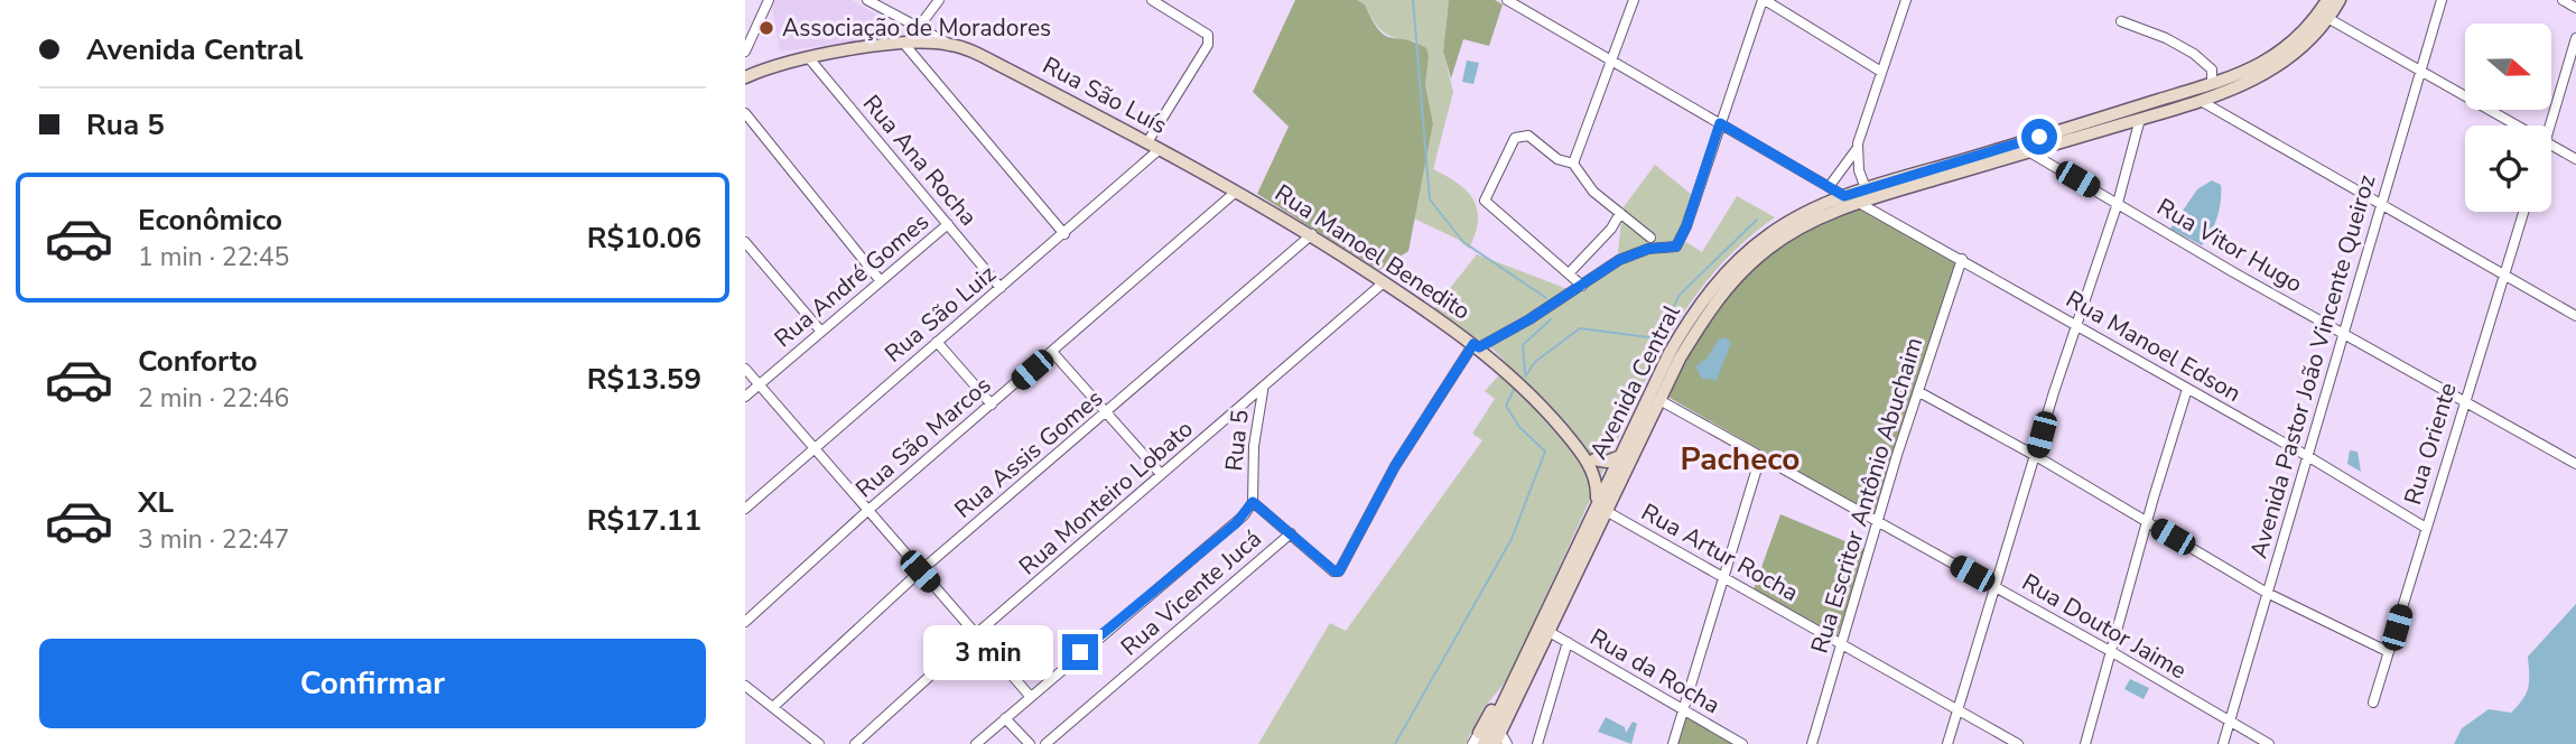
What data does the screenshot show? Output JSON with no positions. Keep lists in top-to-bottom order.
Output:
{
  "streets": {
    "main road": ["Rua São Luís", "Rua Manoel Benedito", "Avenida Central"],
    "street": [
      "Rua Ana Rocha",
      "Rua Vitor Hugo",
      "Rua André Gomes",
      "Rua São Luiz",
      "Rua Manoel Edson",
      "Avenida Pastor João Vincente Queiroz",
      "Rua São Marcos",
      "Rua 5",
      "Rua Oriente",
      "Rua Assis Gomes",
      "Rua Escritor Antônio Abuchaim",
      "Rua Monteiro Lobato",
      "Rua Artur Rocha",
      "Rua Vicente Jucá",
      "Rua Doutor Jaime",
      "Rua da Rocha"
    ]
  },
  "crossings": [
    ["Rua São Luís", "Rua Manoel Benedito"],
    ["Rua São Luís", "Rua São Luiz"],
    ["Rua São Luís", "Rua São Marcos"],
    ["Rua Ana Rocha", "Rua André Gomes"],
    ["Rua Ana Rocha", "Rua São Luiz"],
    ["Rua Vitor Hugo", "Avenida Pastor João Vincente Queiroz"],
    ["Rua Vitor Hugo", "Avenida Central"],
    ["Rua Vitor Hugo", "Rua Oriente"],
    ["Rua Manoel Benedito", "Avenida Central"],
    ["Rua Manoel Benedito", "Rua São Marcos"],
    ["Rua Manoel Benedito", "Rua Assis Gomes"],
    ["Rua Manoel Benedito", "Rua Monteiro Lobato"],
    ["Rua Manoel Benedito", "Rua Artur Rocha"],
    ["Rua Manoel Edson", "Avenida Pastor João Vincente Queiroz"],
    ["Rua Manoel Edson", "Avenida Central"],
    ["Rua Manoel Edson", "Rua Oriente"],
    ["Rua Manoel Edson", "Rua Escritor Antônio Abuchaim"],
    ["Avenida Pastor João Vincente Queiroz", "Rua Doutor Jaime"],
    ["Avenida Central", "Rua Artur Rocha"],
    ["Avenida Central", "Rua Doutor Jaime"],
    ["Avenida Central", "Rua da Rocha"],
    ["Rua 5", "Rua Monteiro Lobato"],
    ["Rua Escritor Antônio Abuchaim", "Rua Artur Rocha"],
    ["Rua Escritor Antônio Abuchaim", "Rua Doutor Jaime"]
  ],
  "districts": ["Pacheco"],
  "places": ["Associação de Moradores"],
  "north": "right",
  "page": {
    "banner": ["Avenida Central", "Rua 5"],
    "list": [
      {
        "name": "Econômico",
        "note": "1 min · 22:45",
        "value": "R$10.06"
      },
      {
        "name": "Conforto",
        "note": "2 min · 22:46",
        "value": "R$13.59"
      },
      {
        "name": "XL",
        "note": "3 min · 22:47",
        "value": "R$17.11"
      }
    ],
    "buttons": "Confirmar",
    "bubble": "3 min"
  }
}
